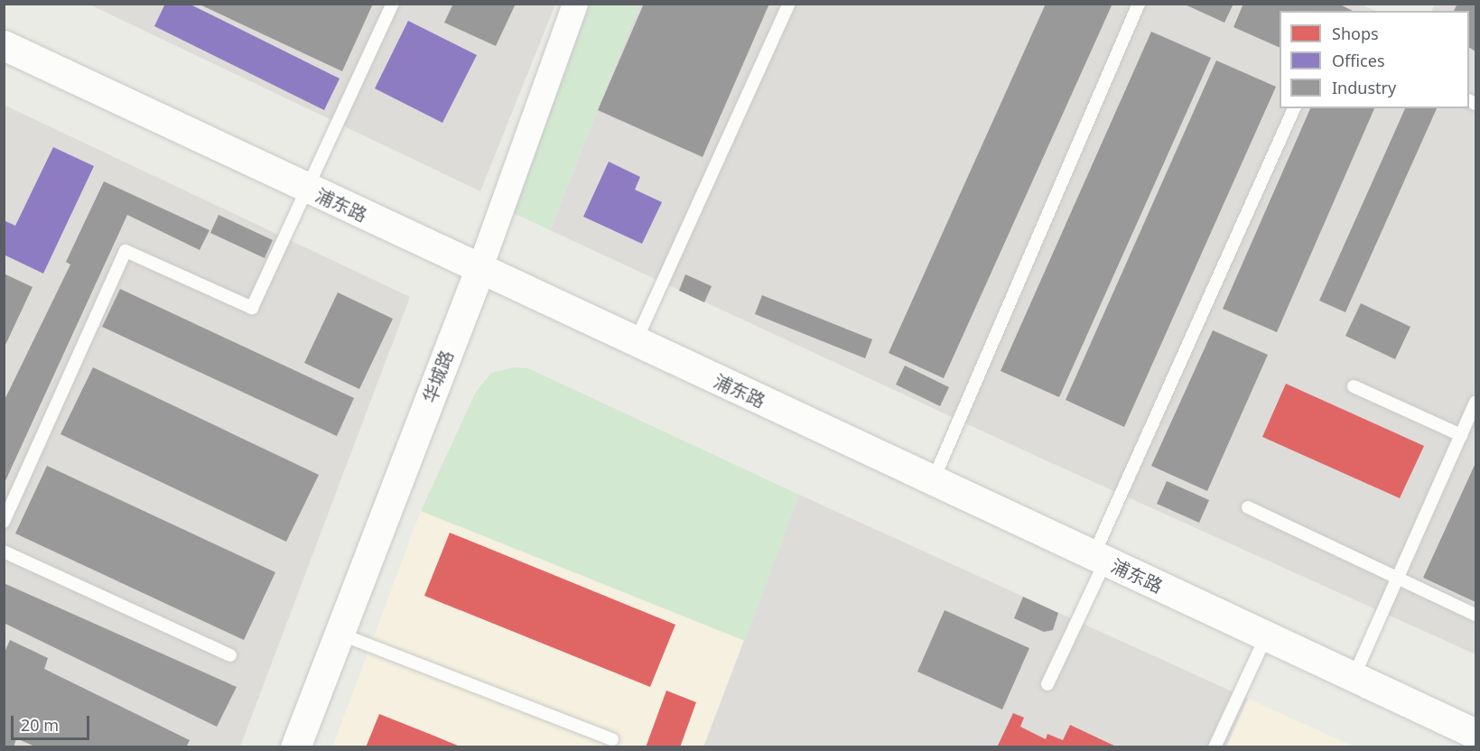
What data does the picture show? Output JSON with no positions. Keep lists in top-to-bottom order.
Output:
{
  "streets": {
    "street": ["浦东路", "华城路"]
  },
  "crossings": [
    ["浦东路", "华城路"]
  ],
  "legend": ["Shops", "Offices", "Industry"],
  "scale_bar": "20 m"
}
